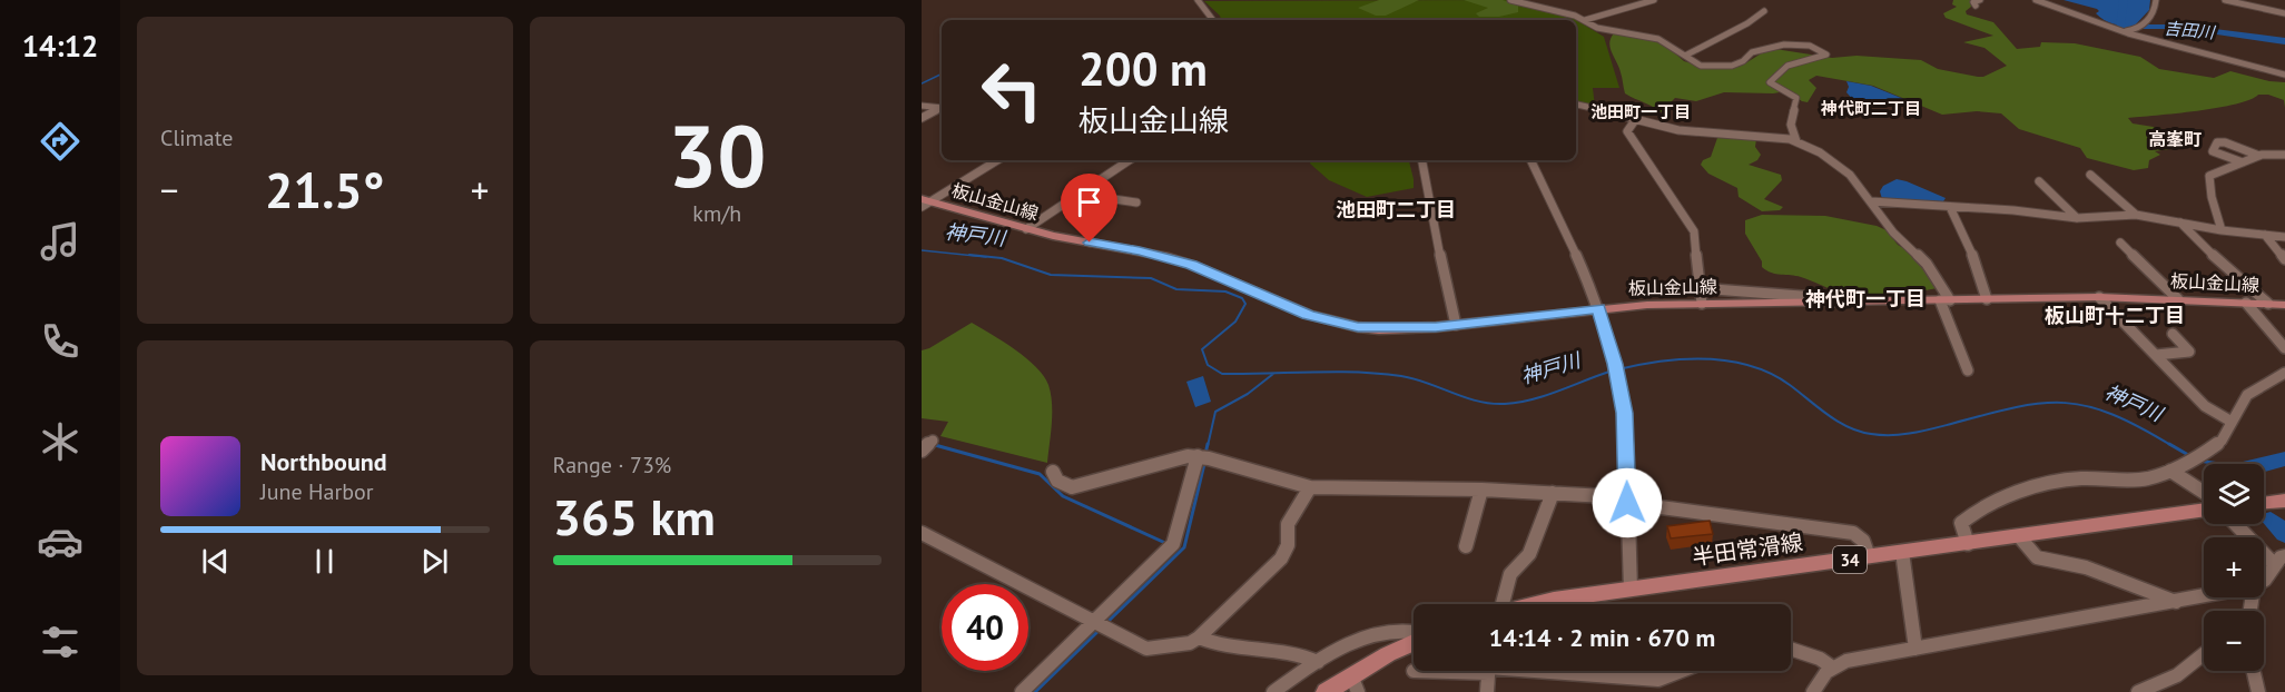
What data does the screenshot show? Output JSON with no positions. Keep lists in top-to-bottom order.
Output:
{
  "streets": {
    "main road": ["板山金山線", "半田常滑線", "34"]
  },
  "districts": [
    "神代町二丁目",
    "池田町一丁目",
    "高峯町",
    "池田町二丁目",
    "神代町一丁目",
    "板山町十二丁目"
  ],
  "water": ["吉田川", "神戸川"],
  "page": {
    "tabs": "14:12",
    "tile": [
      "Climate",
      ["30", "km/h"],
      ["Range · 73%", "365 km"]
    ],
    "turn": ["200 m", "板山金山線"],
    "heat": ["−", "21.5°", "+"],
    "song": ["Northbound", "June Harbor"],
    "map_buttons": ["+", "−"],
    "limit": "40",
    "trip": "14:14 · 2 min · 670 m"
  }
}
